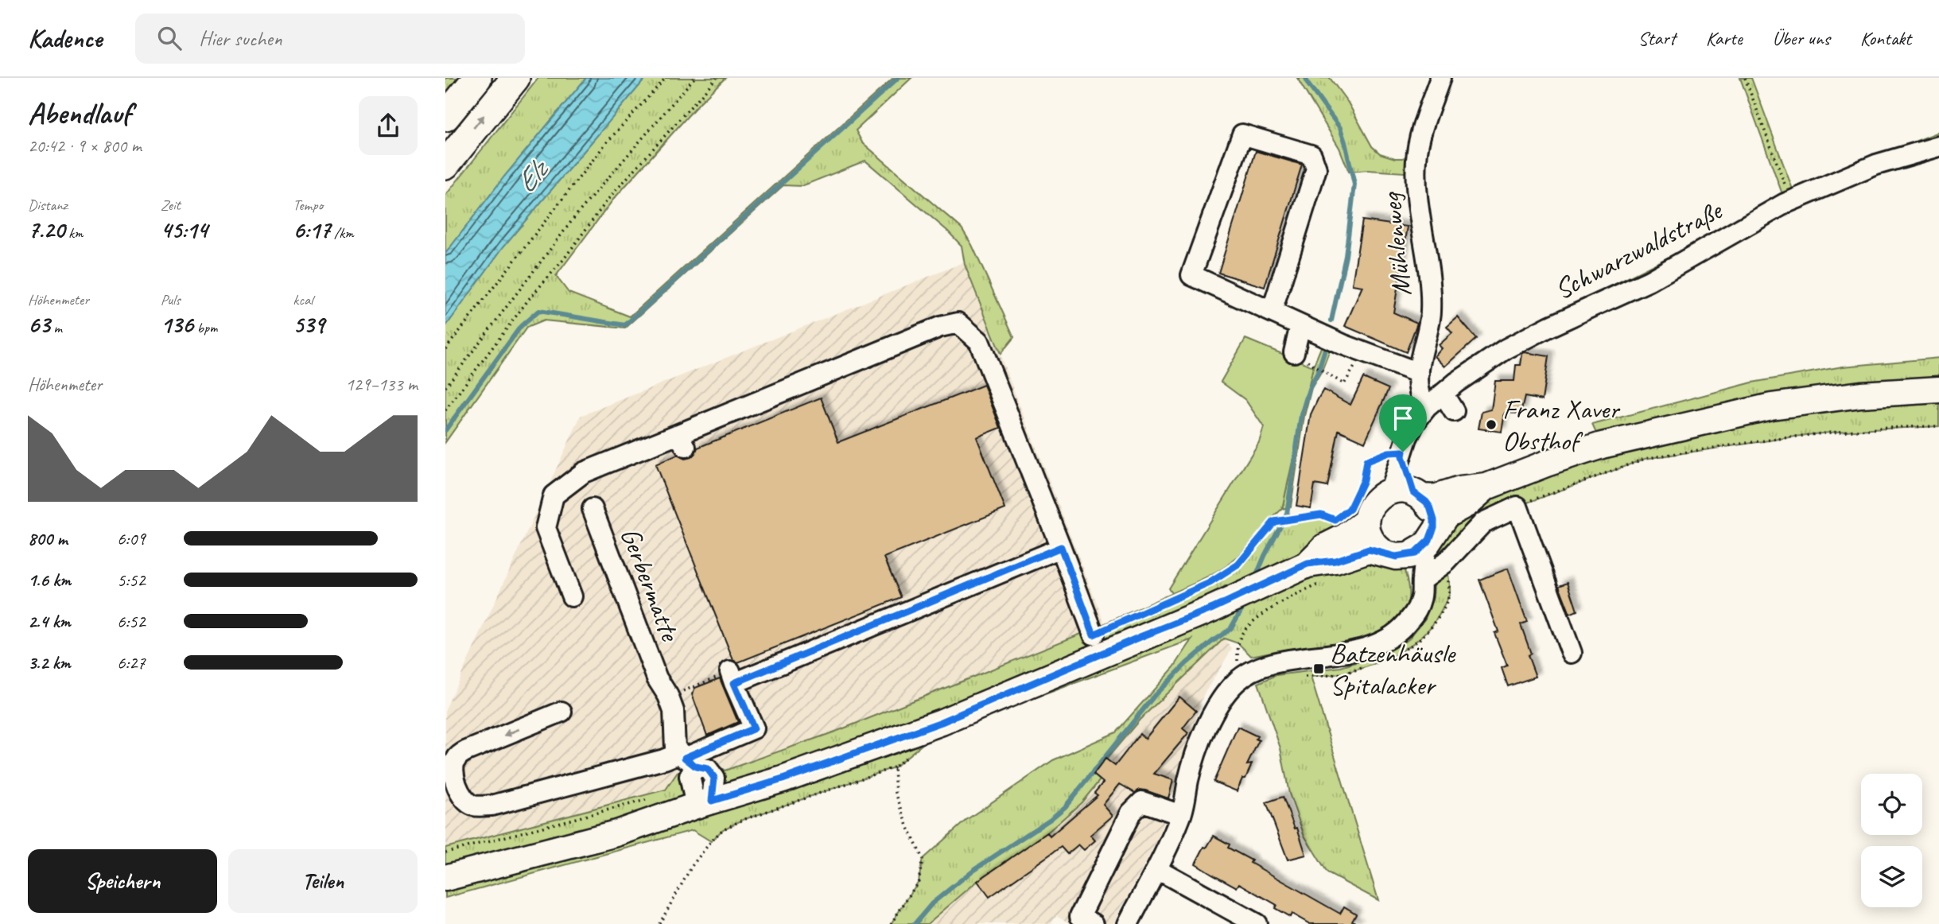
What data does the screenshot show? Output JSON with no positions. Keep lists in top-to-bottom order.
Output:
{
  "streets": {
    "street": ["Mühlenweg", "Schwarzwaldstraße", "Gerbermatte"]
  },
  "crossings": [
    ["Mühlenweg", "Schwarzwaldstraße"]
  ],
  "water": ["Elz"],
  "places": {
    "other": ["Franz Xaver Obsthof"],
    "transit": ["Batzenhäusle Spitalacker"]
  },
  "page": {
    "header": "Kadence",
    "search": "Hier suchen",
    "nav": [
      "Start",
      "Karte",
      "Über uns",
      "Kontakt"
    ],
    "heading": ["Abendlauf", "20:42 · 9 × 800 m"],
    "stats": [
      ["Distanz", "7.20 km"],
      ["Zeit", "45:14"],
      ["Tempo", "6:17 /km"],
      ["Höhenmeter", "63 m"],
      ["Puls", "136 bpm"],
      ["kcal", "539"]
    ],
    "chart": ["Höhenmeter", "129–133 m"],
    "list": [
      {
        "name": "800 m",
        "note": "6:09"
      },
      {
        "name": "1.6 km",
        "note": "5:52"
      },
      {
        "name": "2.4 km",
        "note": "6:52"
      },
      {
        "name": "3.2 km",
        "note": "6:27"
      }
    ],
    "buttons": ["Speichern", "Teilen"]
  }
}
